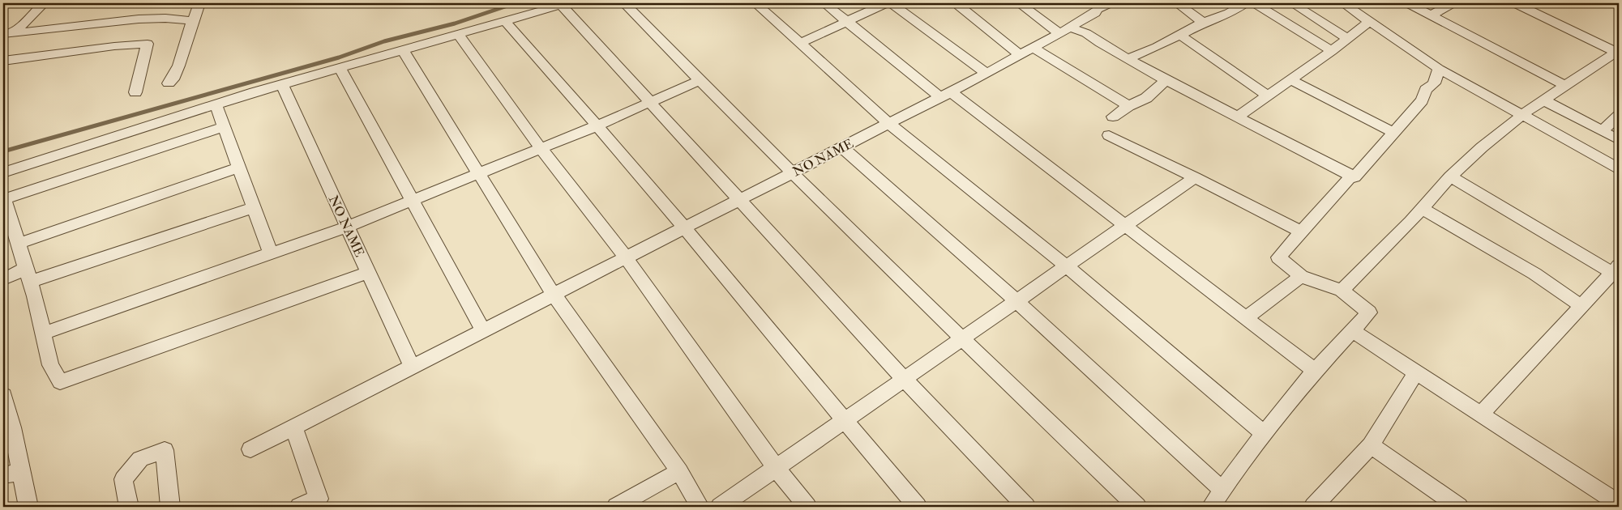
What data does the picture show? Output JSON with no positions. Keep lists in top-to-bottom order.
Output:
{
  "streets": {
    "street": ["NO NAME"]
  }
}
